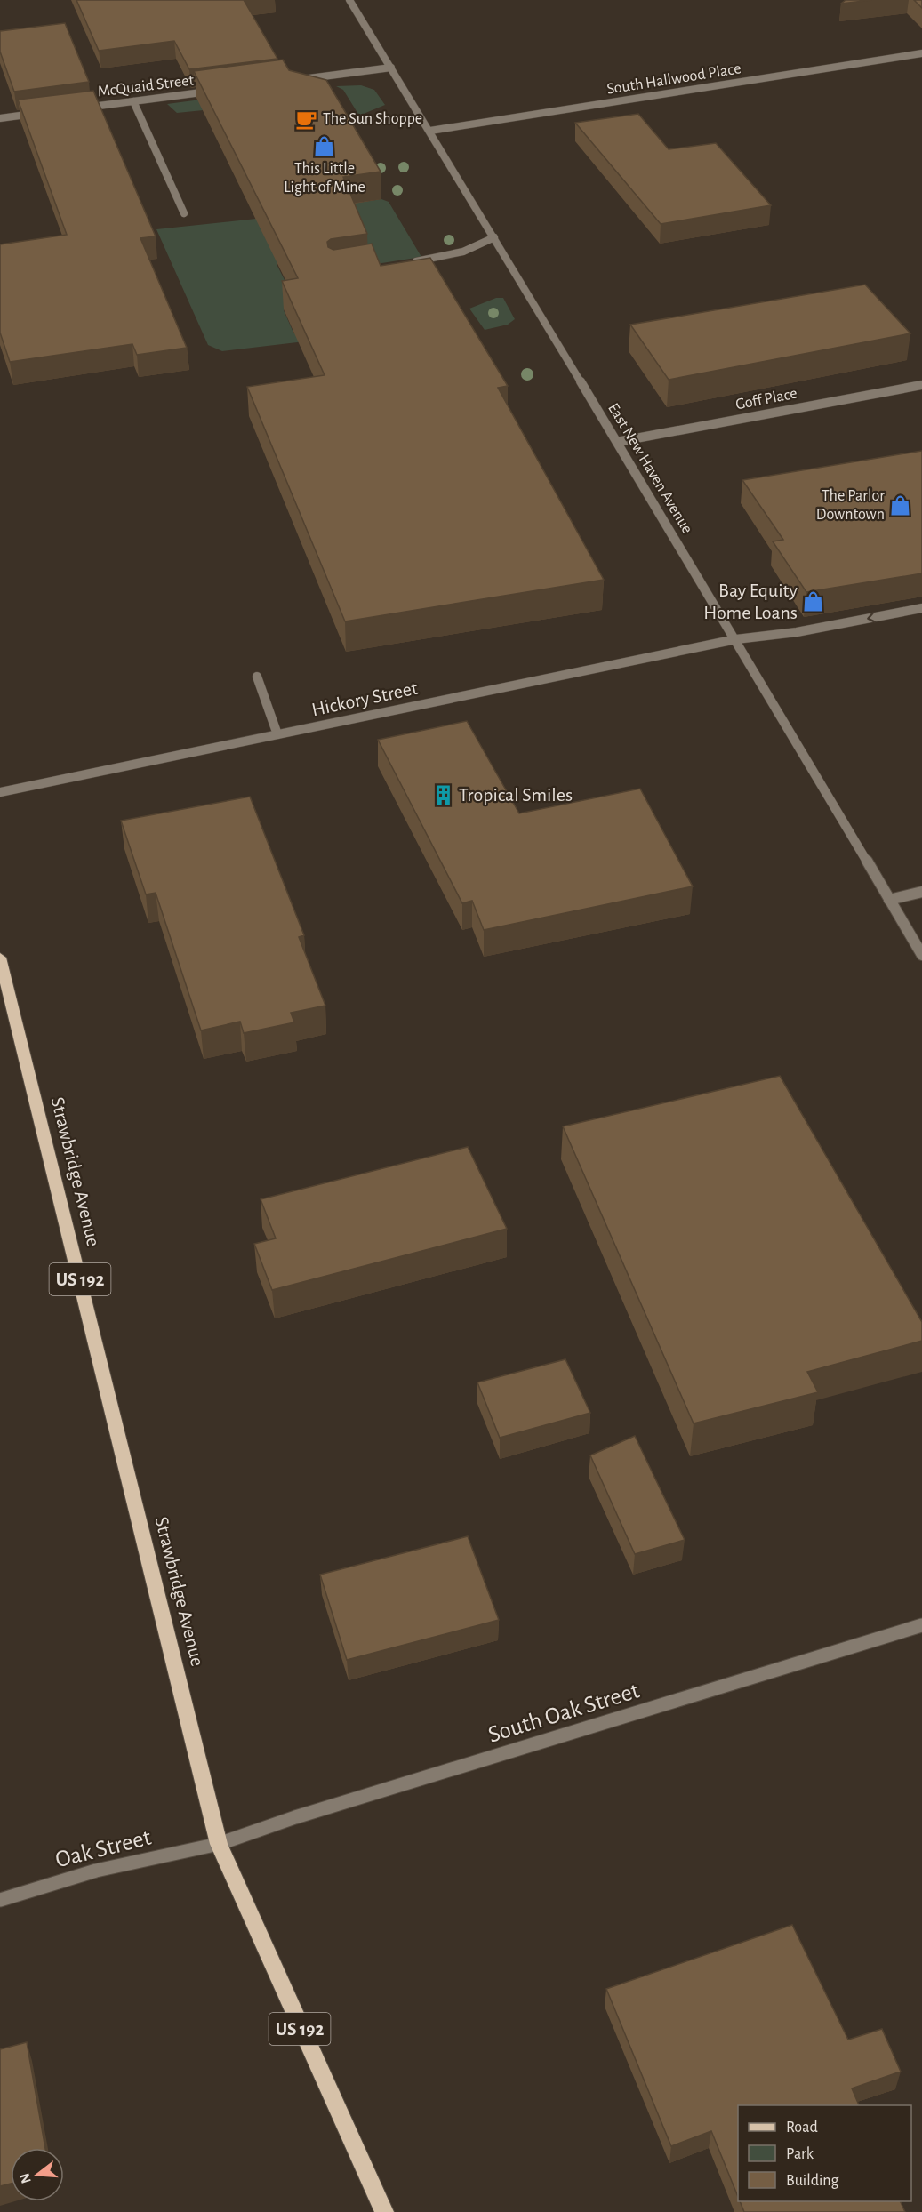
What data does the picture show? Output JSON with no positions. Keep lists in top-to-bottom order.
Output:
{
  "streets": {
    "main road": ["Strawbridge Avenue", "US 192"],
    "street": [
      "South Hallwood Place",
      "McQuaid Street",
      "Goff Place",
      "East New Haven Avenue",
      "Hickory Street",
      "South Oak Street",
      "Oak Street"
    ]
  },
  "crossings": [
    ["South Hallwood Place", "East New Haven Avenue"],
    ["Goff Place", "East New Haven Avenue"],
    ["East New Haven Avenue", "Hickory Street"],
    ["Strawbridge Avenue", "South Oak Street"],
    ["Strawbridge Avenue", "Oak Street"],
    ["South Oak Street", "Oak Street"]
  ],
  "places": {
    "cafe": ["The Sun Shoppe"],
    "shop": ["This Little Light of Mine", "The Parlor Downtown", "Bay Equity Home Loans"],
    "building": ["Tropical Smiles"]
  },
  "legend": ["Road", "Park", "Building"],
  "north": "left"
}
